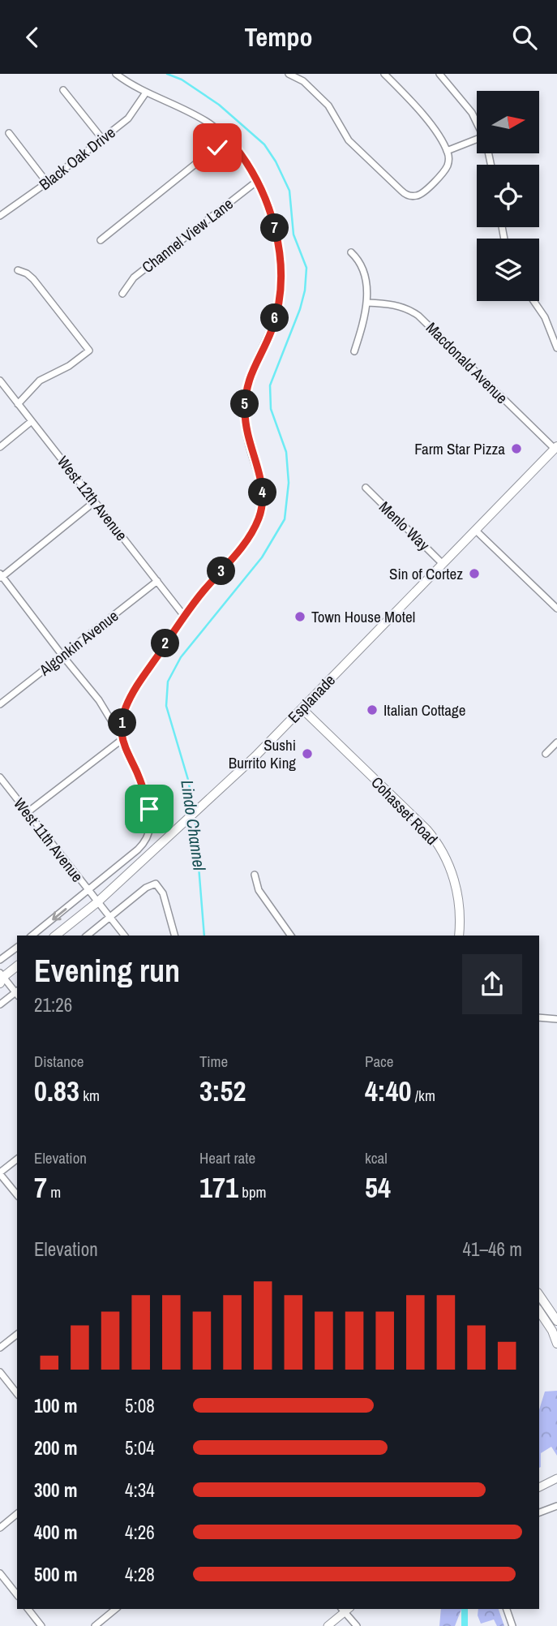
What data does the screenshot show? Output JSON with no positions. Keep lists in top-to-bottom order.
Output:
{
  "streets": {
    "main road": ["Esplanade", "Cohasset Road"],
    "street": [
      "Black Oak Drive",
      "Channel View Lane",
      "Macdonald Avenue",
      "West 12th Avenue",
      "Menlo Way",
      "Algonkin Avenue",
      "West 11th Avenue"
    ]
  },
  "crossings": [
    ["Macdonald Avenue", "Esplanade"],
    ["West 12th Avenue", "Algonkin Avenue"],
    ["Menlo Way", "Esplanade"],
    ["Esplanade", "Cohasset Road"],
    ["Esplanade", "West 11th Avenue"]
  ],
  "water": ["Lindo Channel"],
  "places": [
    "Farm Star Pizza",
    "Sin of Cortez",
    "Town House Motel",
    "Italian Cottage",
    "Sushi Burrito King"
  ],
  "north": "right",
  "page": {
    "header": "Tempo",
    "pins": [
      "7",
      "6",
      "5",
      "4",
      "3",
      "2",
      "1"
    ],
    "heading": ["Evening run", "21:26"],
    "stats": [
      ["Distance", "0.83 km"],
      ["Time", "3:52"],
      ["Pace", "4:40 /km"],
      ["Elevation", "7 m"],
      ["Heart rate", "171 bpm"],
      ["kcal", "54"]
    ],
    "chart": ["Elevation", "41–46 m"],
    "list": [
      {
        "name": "100 m",
        "note": "5:08"
      },
      {
        "name": "200 m",
        "note": "5:04"
      },
      {
        "name": "300 m",
        "note": "4:34"
      },
      {
        "name": "400 m",
        "note": "4:26"
      },
      {
        "name": "500 m",
        "note": "4:28"
      }
    ]
  }
}
